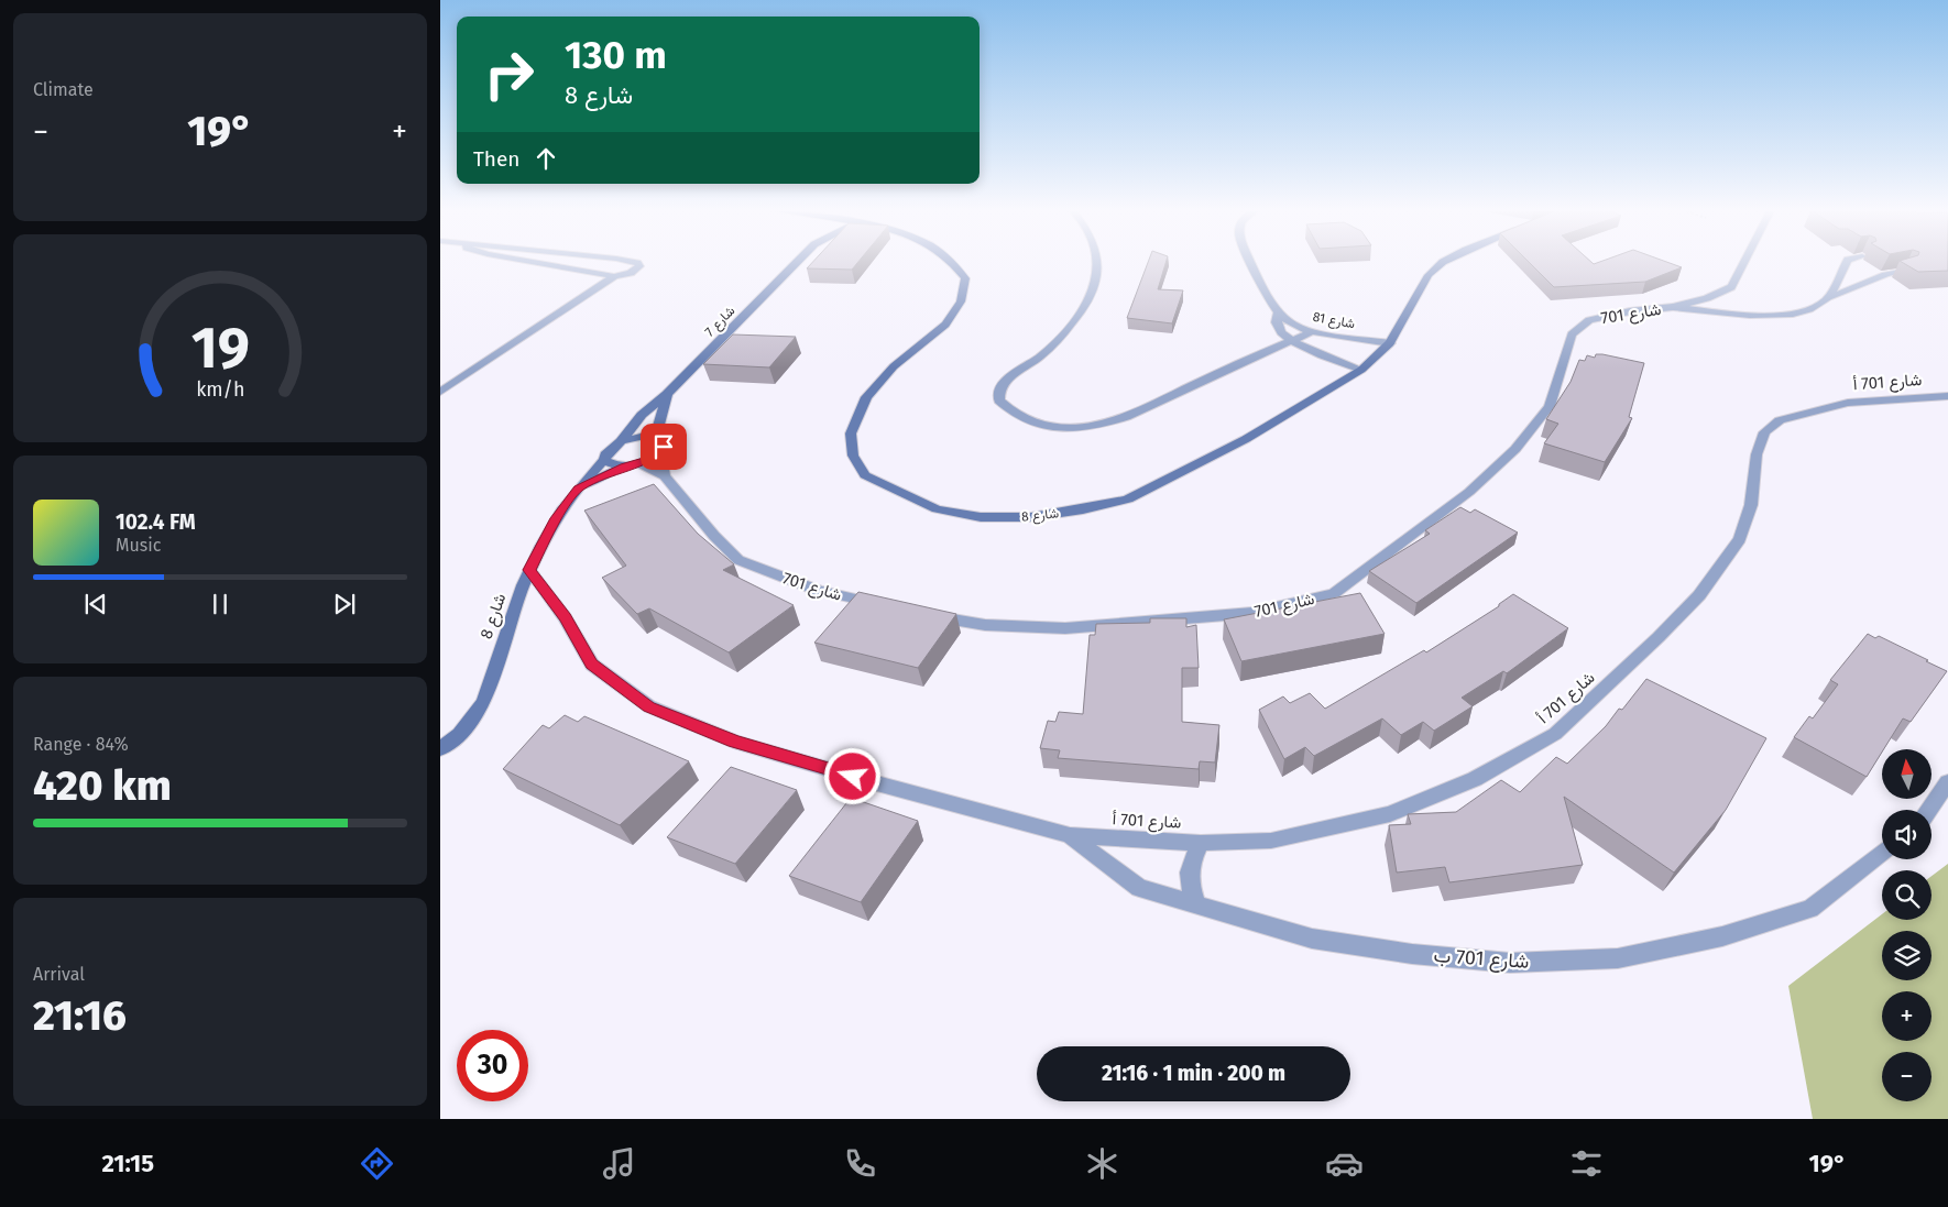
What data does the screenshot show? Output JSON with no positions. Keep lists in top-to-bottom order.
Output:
{
  "streets": {
    "street": [
      "شارع 701",
      "شارع 81",
      "شارع 7",
      "شارع 701 أ",
      "شارع 8",
      "شارع 701 ب"
    ]
  },
  "crossings": [
    ["شارع 81", "شارع 8"],
    ["شارع 7", "شارع 8"],
    ["شارع 701 أ", "شارع 701 ب"]
  ],
  "north": "top",
  "page": {
    "tile": [
      "Climate",
      ["Range · 84%", "420 km"],
      ["Arrival", "21:16"]
    ],
    "turn": ["130 m", "شارع 8"],
    "heat": ["−", "19°", "+"],
    "then": "Then",
    "song": ["102.4 FM", "Music"],
    "map_buttons": ["+", "−"],
    "limit": "30",
    "trip": "21:16 · 1 min · 200 m",
    "tabs": ["21:15", "19°"],
    "gauge": ["19", "km/h"]
  }
}
